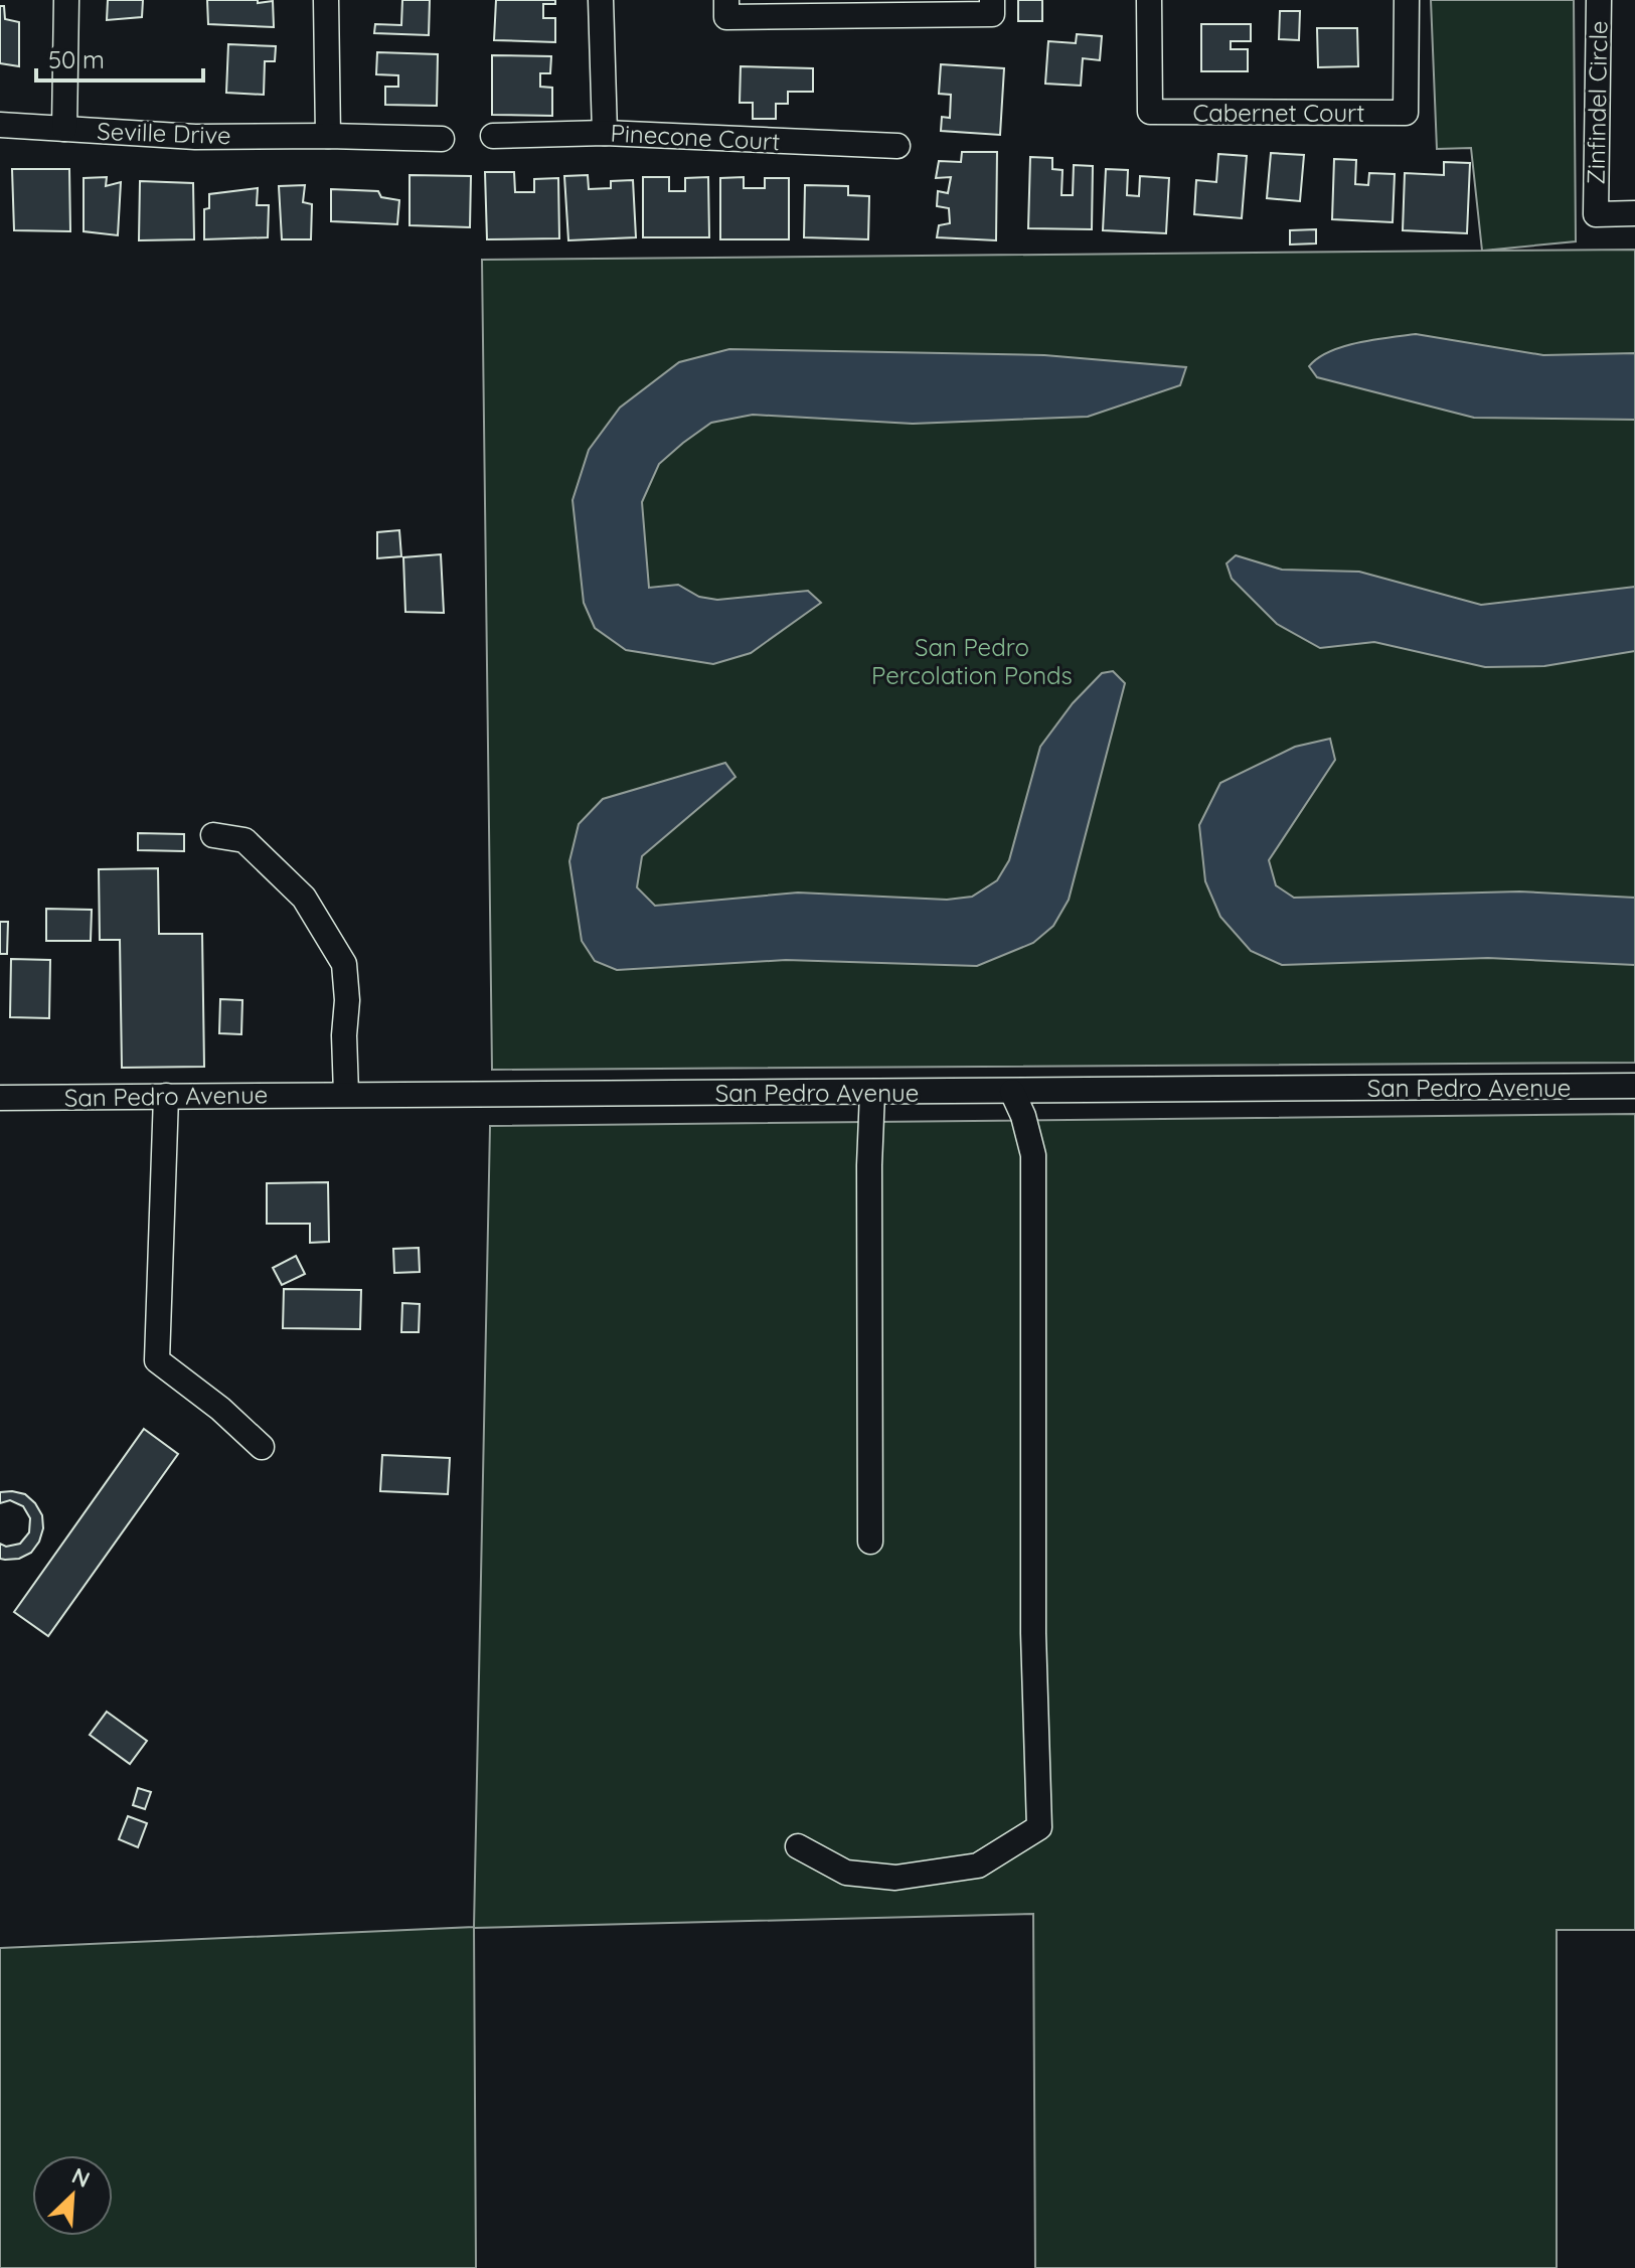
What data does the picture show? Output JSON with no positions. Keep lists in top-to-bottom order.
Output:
{
  "streets": {
    "street": [
      "Zinfindel Circle",
      "Cabernet Court",
      "Seville Drive",
      "Pinecone Court",
      "San Pedro Avenue"
    ]
  },
  "parks": ["San Pedro Percolation Ponds"],
  "scale_bar": "50 m",
  "north": "top right"
}
